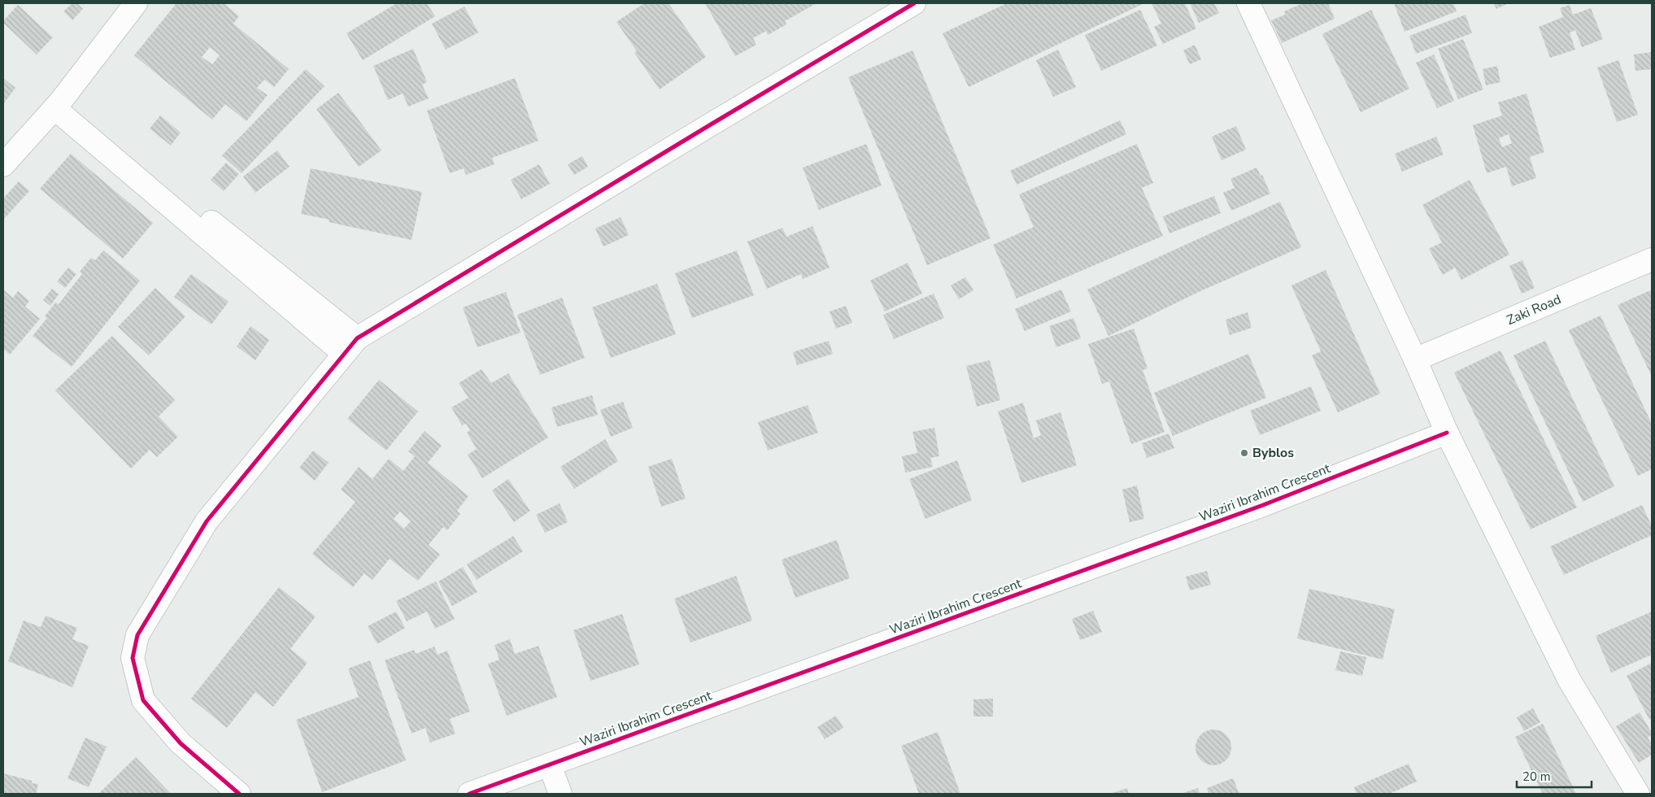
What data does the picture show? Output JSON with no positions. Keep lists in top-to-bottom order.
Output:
{
  "streets": {
    "street": ["Zaki Road", "Waziri Ibrahim Crescent"]
  },
  "places": ["Byblos"],
  "scale_bar": "20 m"
}
